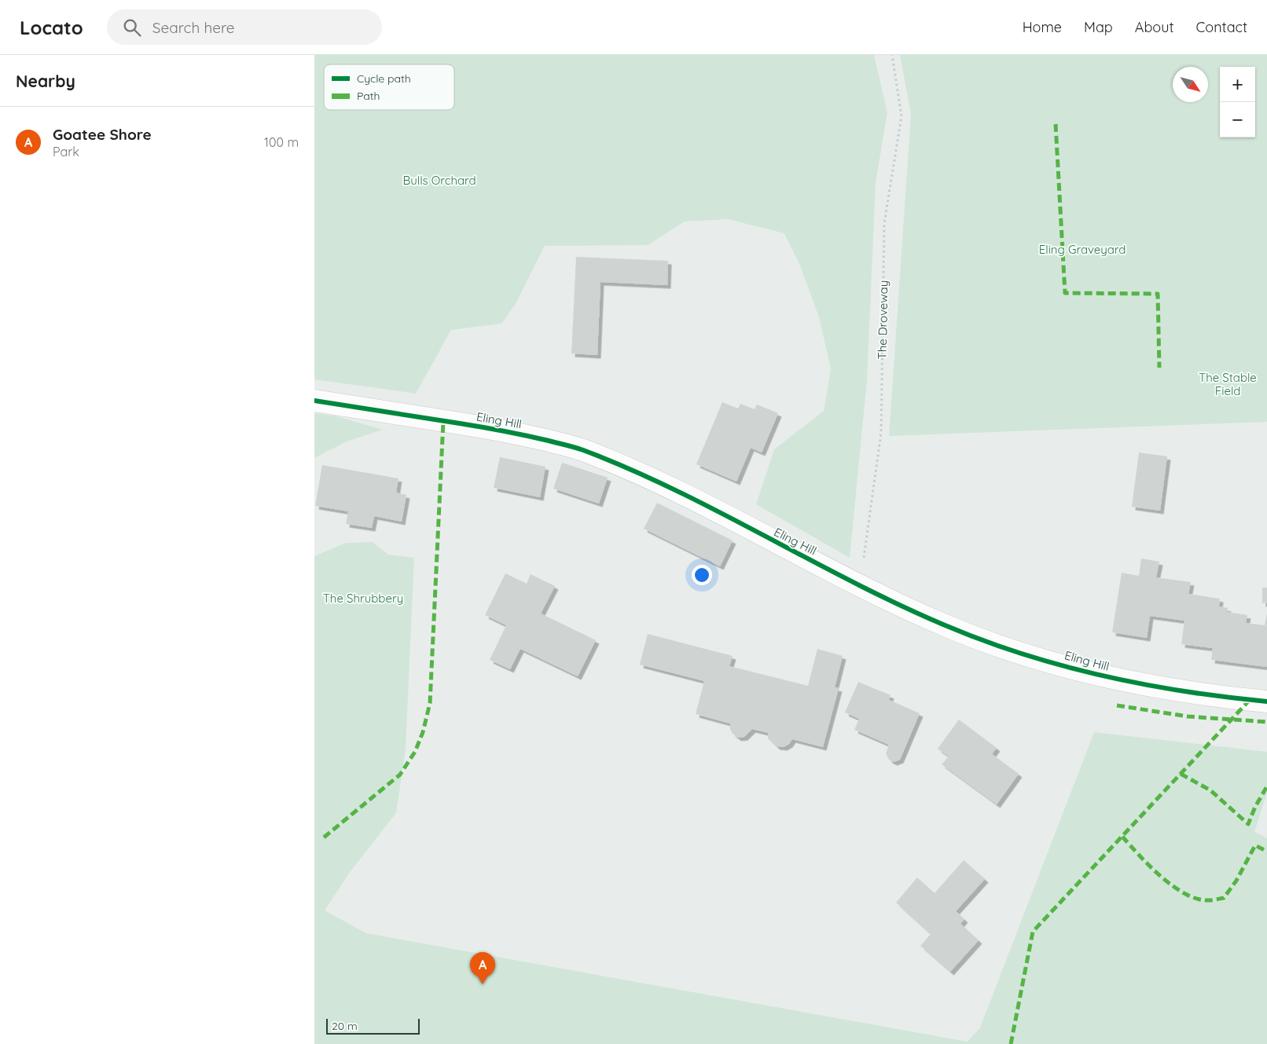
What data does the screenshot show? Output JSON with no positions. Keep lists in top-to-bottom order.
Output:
{
  "streets": {
    "street": ["Eling Hill"],
    "path": ["The Droveway"]
  },
  "crossings": [
    ["The Droveway", "Eling Hill"]
  ],
  "parks": [
    "Bulls Orchard",
    "Eling Graveyard",
    "The Stable Field",
    "The Shrubbery"
  ],
  "legend": ["Cycle path", "Path"],
  "scale_bar": "20 m",
  "north": "bottom right",
  "page": {
    "header": "Locato",
    "search": "Search here",
    "nav": [
      "Home",
      "Map",
      "About",
      "Contact"
    ],
    "heading": "Nearby",
    "map_buttons": ["+", "−"],
    "list": [
      {
        "mark": "A",
        "name": "Goatee Shore",
        "note": "Park",
        "value": "100 m"
      }
    ],
    "pins": "A",
    "scale": "20 m"
  }
}
